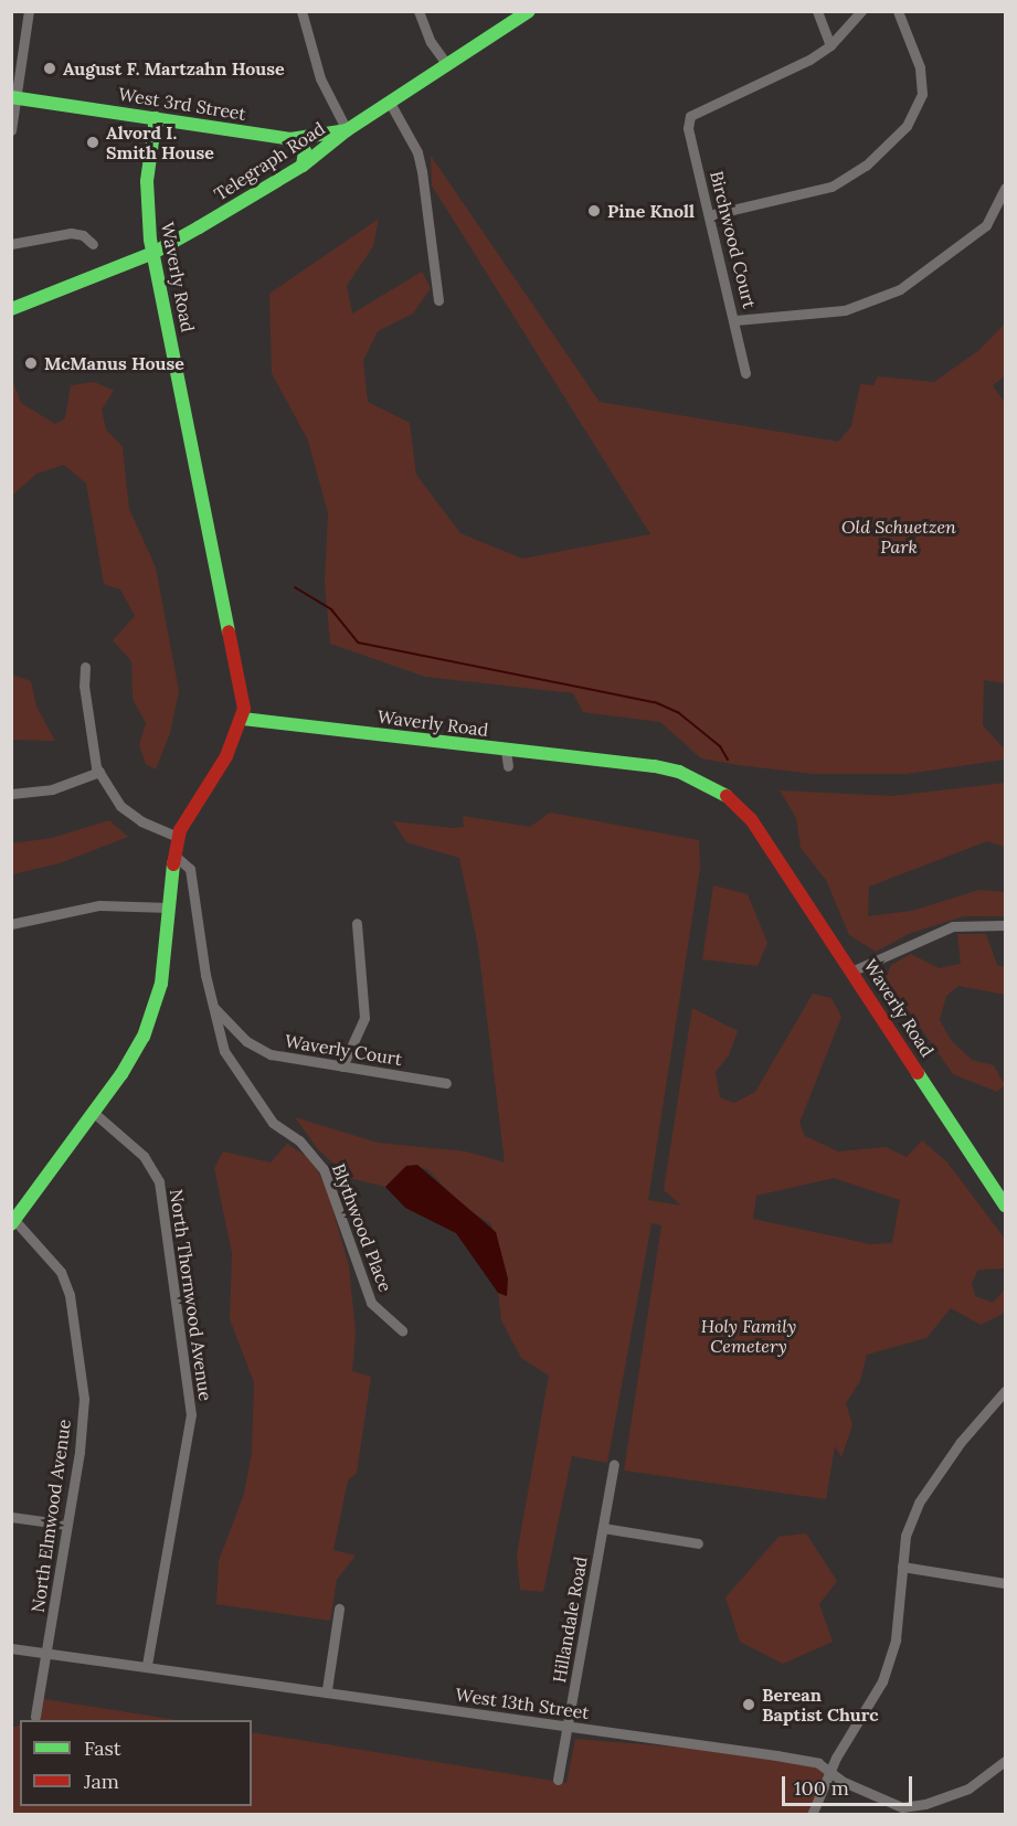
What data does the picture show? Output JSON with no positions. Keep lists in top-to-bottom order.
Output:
{
  "streets": {
    "street": [
      "West 3rd Street",
      "Telegraph Road",
      "Birchwood Court",
      "Waverly Road",
      "Waverly Court",
      "Blythwood Place",
      "North Thornwood Avenue",
      "North Elmwood Avenue",
      "Hillandale Road",
      "West 13th Street"
    ]
  },
  "crossings": [
    ["West 3rd Street", "Telegraph Road"],
    ["West 3rd Street", "Waverly Road"],
    ["Telegraph Road", "Waverly Road"],
    ["Waverly Court", "Blythwood Place"],
    ["North Thornwood Avenue", "West 13th Street"],
    ["North Elmwood Avenue", "West 13th Street"],
    ["Hillandale Road", "West 13th Street"]
  ],
  "parks": ["Old Schuetzen Park", "Holy Family Cemetery"],
  "places": [
    "August F. Martzahn House",
    "Alvord I. Smith House",
    "Pine Knoll",
    "McManus House",
    "Berean Baptist Churc"
  ],
  "legend": ["Fast", "Jam"],
  "scale_bar": "100 m"
}
